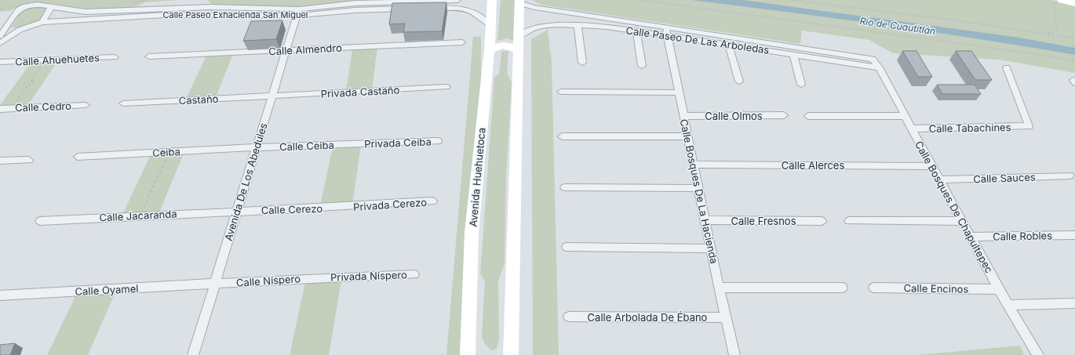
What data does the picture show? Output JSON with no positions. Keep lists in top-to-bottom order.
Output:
{
  "streets": {
    "main road": ["Avenida Huehuetoca"],
    "street": [
      "Calle Paseo Exhacienda San Miguel",
      "Calle Paseo De Las Arboledas",
      "Calle Almendro",
      "Calle Ahuehuetes",
      "Privada Castaño",
      "Castaño",
      "Calle Cedro",
      "Calle Olmos",
      "Calle Tabachines",
      "Privada Ceiba",
      "Calle Ceiba",
      "Ceiba",
      "Calle Alerces",
      "Calle Sauces",
      "Avenida De Los Abedules",
      "Calle Bosques De La Hacienda",
      "Privada Cerezo",
      "Calle Bosques De Chapultepec",
      "Calle Cerezo",
      "Calle Jacaranda",
      "Calle Fresnos",
      "Calle Robles",
      "Privada Níspero",
      "Calle Níspero",
      "Calle Encinos",
      "Calle Oyamel",
      "Calle Arbolada De Ébano"
    ]
  },
  "crossings": [
    ["Calle Paseo Exhacienda San Miguel", "Avenida Huehuetoca"],
    ["Calle Paseo Exhacienda San Miguel", "Avenida De Los Abedules"],
    ["Calle Paseo De Las Arboledas", "Calle Bosques De La Hacienda"],
    ["Calle Paseo De Las Arboledas", "Calle Bosques De Chapultepec"],
    ["Calle Almendro", "Avenida De Los Abedules"],
    ["Privada Castaño", "Castaño"],
    ["Privada Castaño", "Avenida De Los Abedules"],
    ["Castaño", "Avenida De Los Abedules"],
    ["Calle Olmos", "Calle Bosques De La Hacienda"],
    ["Calle Tabachines", "Calle Bosques De Chapultepec"],
    ["Privada Ceiba", "Calle Ceiba"],
    ["Calle Ceiba", "Ceiba"],
    ["Calle Ceiba", "Avenida De Los Abedules"],
    ["Ceiba", "Avenida De Los Abedules"],
    ["Calle Alerces", "Calle Bosques De La Hacienda"],
    ["Calle Alerces", "Calle Bosques De Chapultepec"],
    ["Calle Sauces", "Calle Bosques De Chapultepec"],
    ["Avenida De Los Abedules", "Calle Cerezo"],
    ["Avenida De Los Abedules", "Calle Jacaranda"],
    ["Avenida De Los Abedules", "Calle Níspero"],
    ["Avenida De Los Abedules", "Calle Oyamel"],
    ["Calle Bosques De La Hacienda", "Calle Fresnos"],
    ["Calle Bosques De La Hacienda", "Calle Arbolada De Ébano"],
    ["Privada Cerezo", "Calle Cerezo"],
    ["Calle Bosques De Chapultepec", "Calle Robles"],
    ["Calle Bosques De Chapultepec", "Calle Encinos"],
    ["Calle Cerezo", "Calle Jacaranda"],
    ["Privada Níspero", "Calle Níspero"],
    ["Calle Níspero", "Calle Oyamel"]
  ],
  "water": ["Rio de Cuautitlán"]
}
